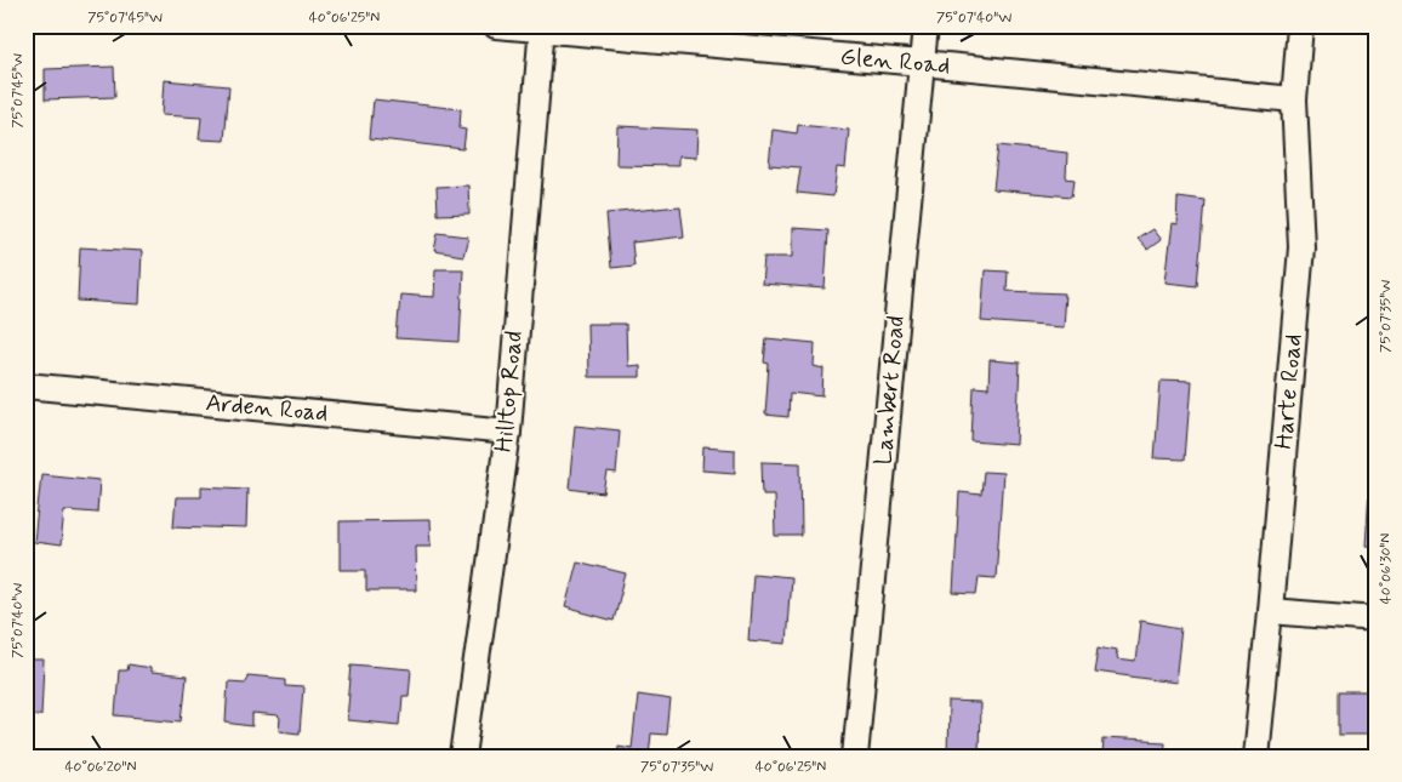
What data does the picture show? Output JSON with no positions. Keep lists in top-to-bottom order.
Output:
{
  "streets": {
    "street": [
      "Glen Road",
      "Lambert Road",
      "Hilltop Road",
      "Harte Road",
      "Arden Road"
    ]
  },
  "crossings": [
    ["Glen Road", "Lambert Road"],
    ["Glen Road", "Hilltop Road"],
    ["Glen Road", "Harte Road"],
    ["Hilltop Road", "Arden Road"]
  ],
  "coordinates": [
    "75°07'45\"W",
    "40°06'25\"N",
    "75°07'40\"W",
    "75°07'35\"W",
    "40°06'30\"N",
    "40°06'20\"N"
  ]
}
